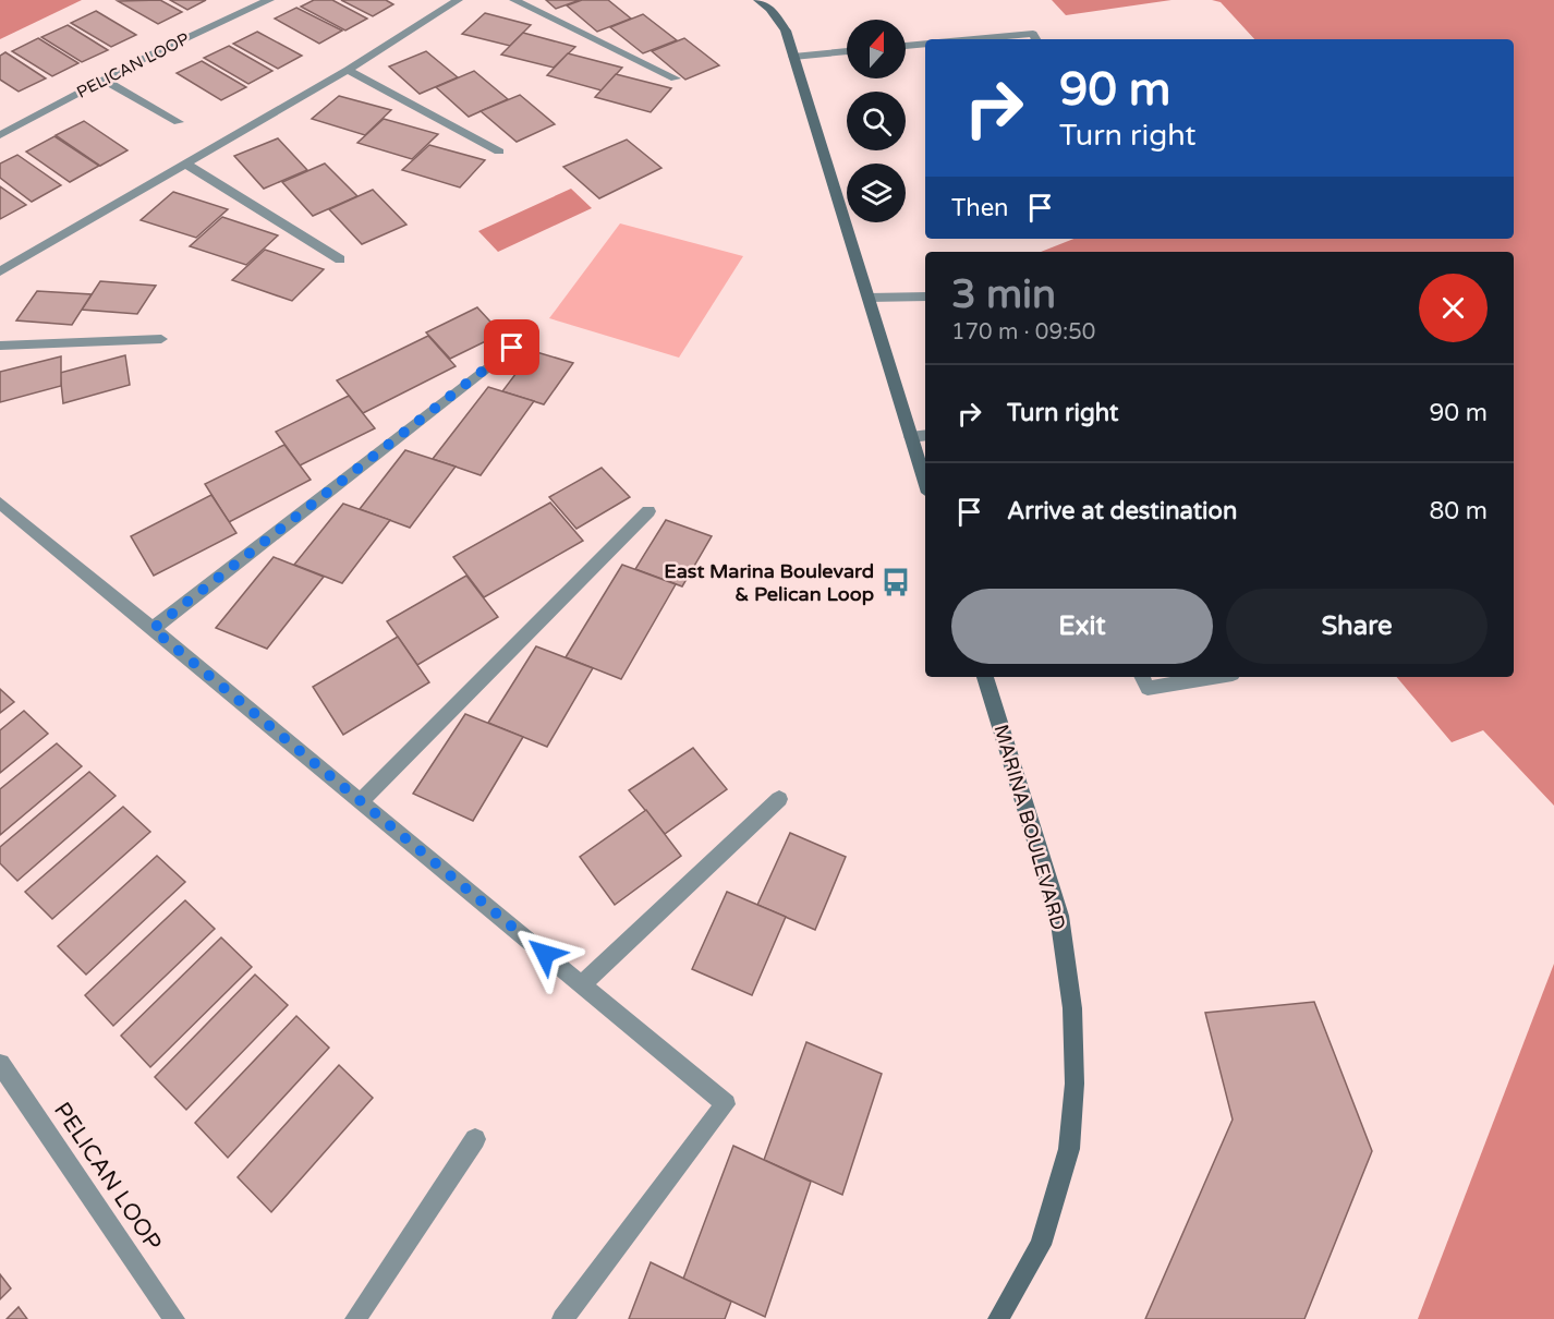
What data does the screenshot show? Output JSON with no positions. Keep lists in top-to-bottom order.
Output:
{
  "streets": {
    "street": ["PELICAN LOOP", "MARINA BOULEVARD"]
  },
  "places": {
    "bus stop": ["East Marina Boulevard & Pelican Loop"]
  },
  "north": "top",
  "page": {
    "turn": ["90 m", "Turn right"],
    "then": "Then",
    "heading": ["3 min", "170 m · 09:50"],
    "list": [
      {
        "name": "Turn right",
        "value": "90 m"
      },
      {
        "name": "Arrive at destination",
        "value": "80 m"
      }
    ],
    "buttons": ["Exit", "Share"]
  }
}
